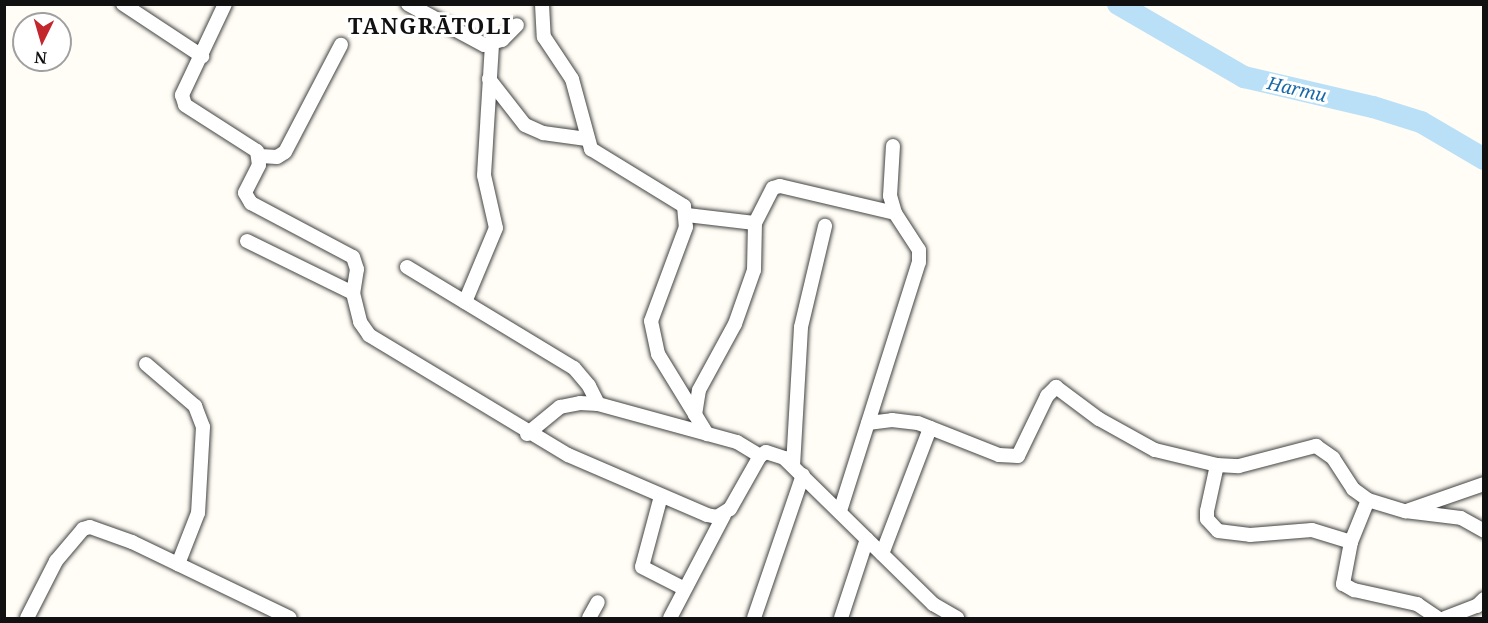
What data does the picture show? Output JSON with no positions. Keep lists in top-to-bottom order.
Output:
{
  "districts": ["TANGRĀTOLI"],
  "water": ["Harmu"],
  "north": "bottom"
}
